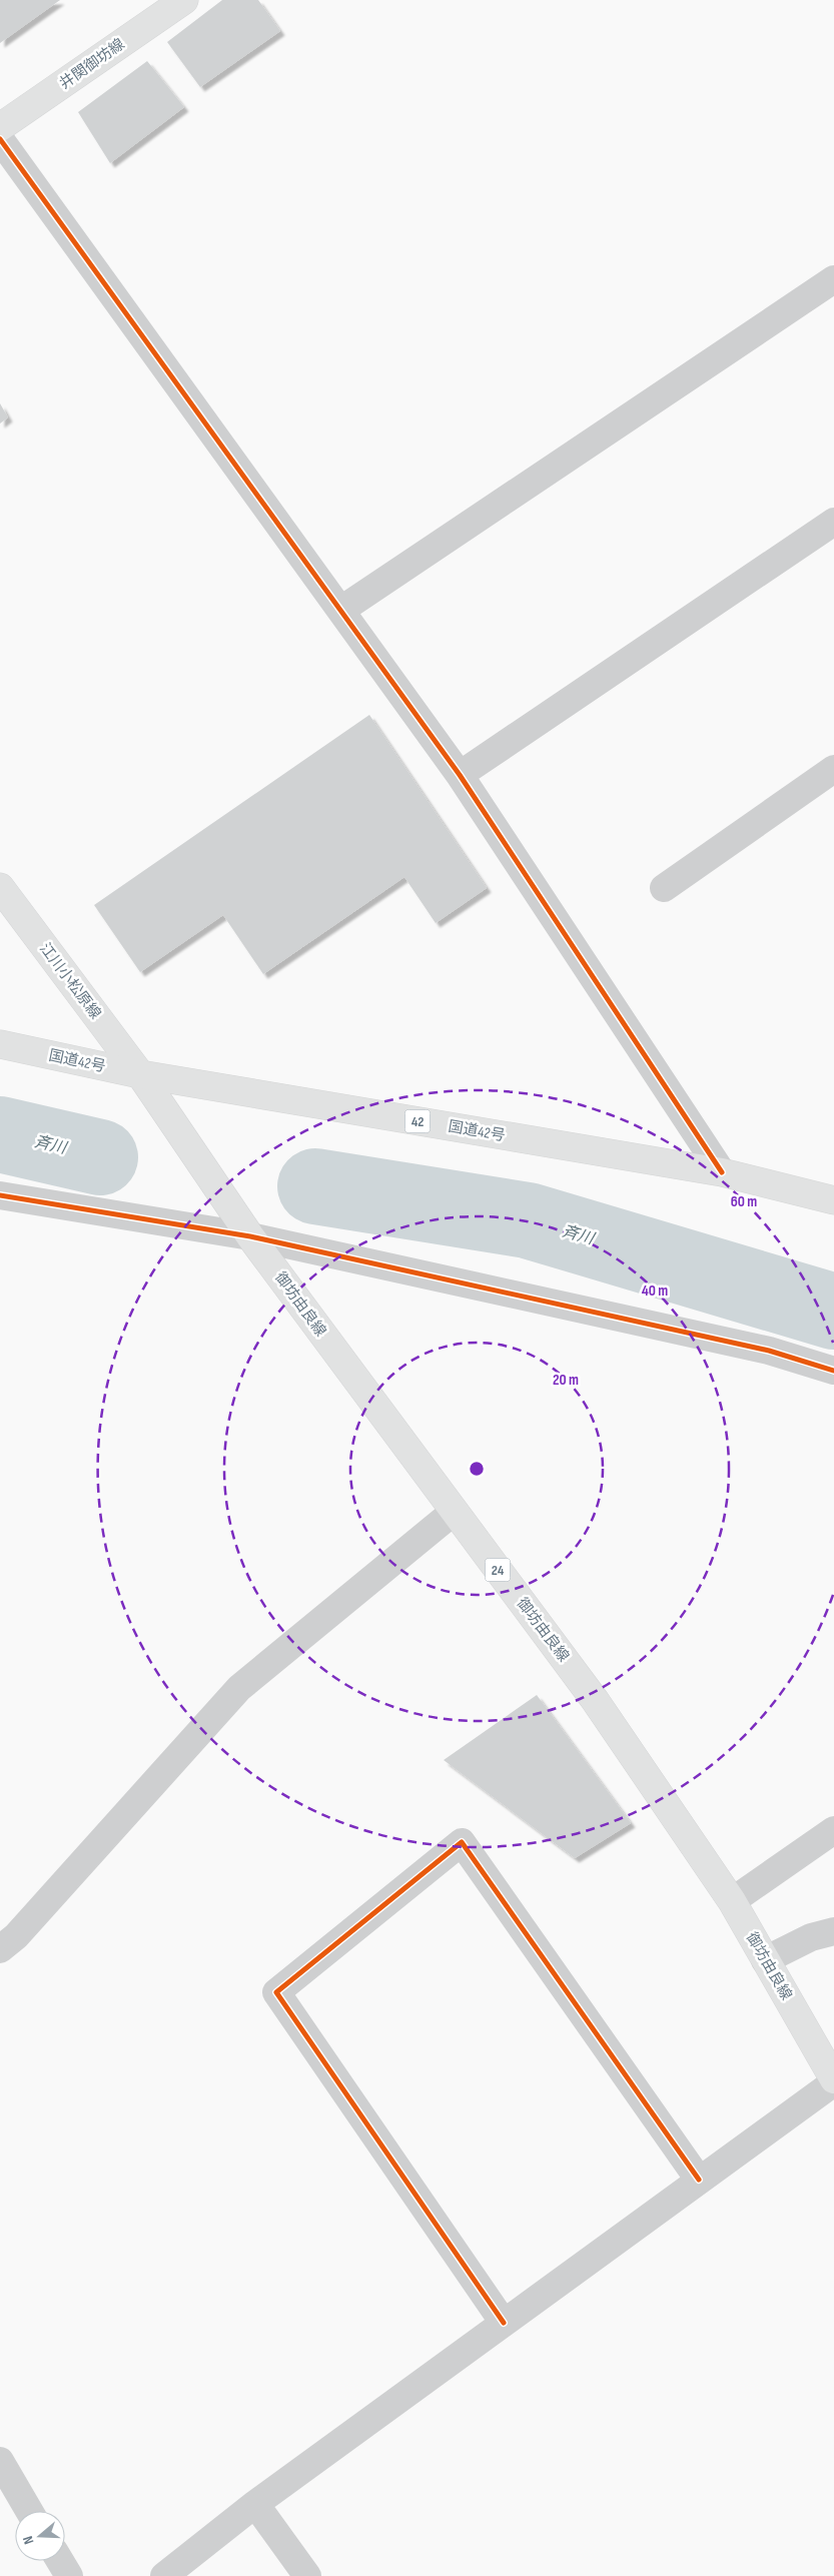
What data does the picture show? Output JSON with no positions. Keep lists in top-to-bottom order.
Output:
{
  "streets": {
    "main road": [
      "井関御坊線",
      "江川小松原線",
      "国道42号",
      "42",
      "御坊由良線",
      "24"
    ]
  },
  "crossings": [
    ["江川小松原線", "国道42号"],
    ["江川小松原線", "御坊由良線"],
    ["国道42号", "御坊由良線"]
  ],
  "water": ["斉川"],
  "north": "left",
  "rings": ["60 m", "40 m", "20 m"]
}
